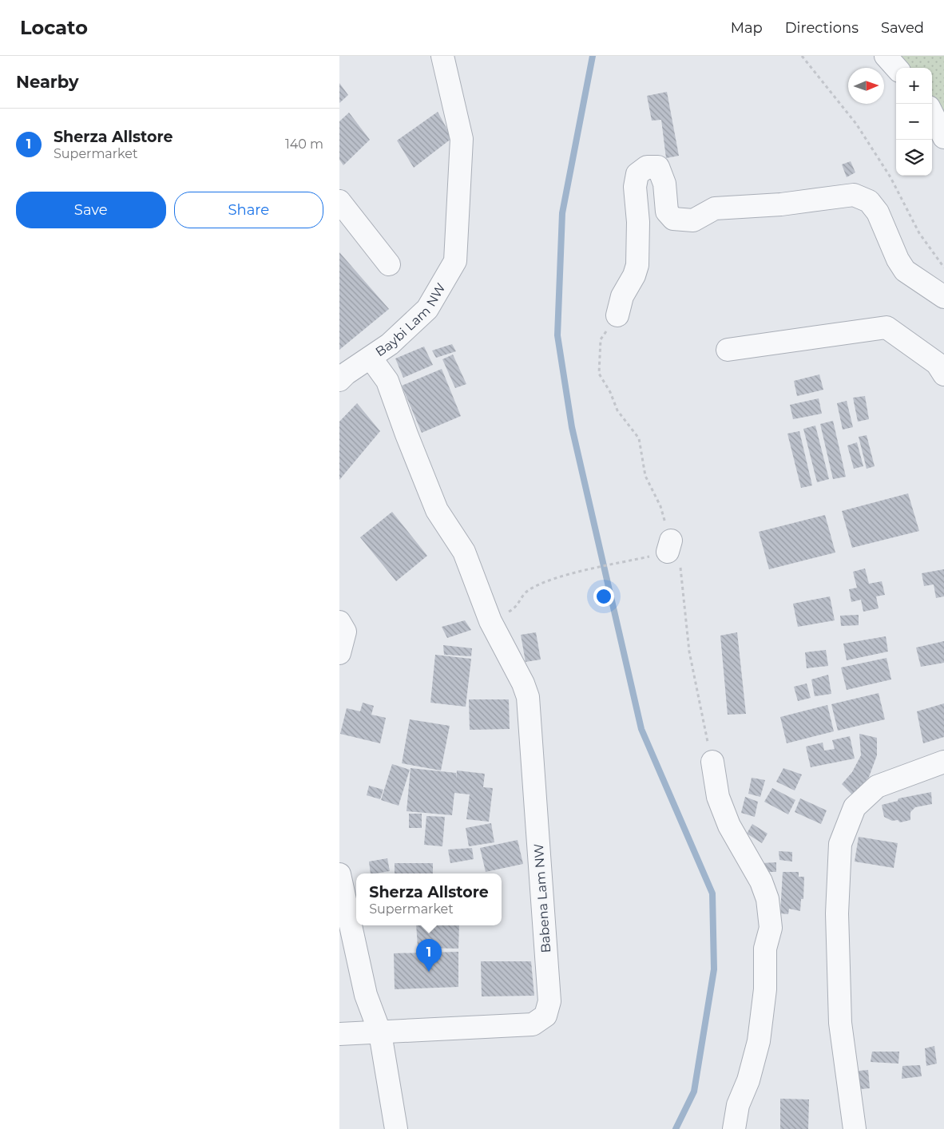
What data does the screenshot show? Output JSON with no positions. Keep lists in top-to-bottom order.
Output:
{
  "streets": {
    "street": ["Baybi Lam NW", "Babena Lam NW"]
  },
  "crossings": [
    ["Baybi Lam NW", "Babena Lam NW"]
  ],
  "north": "right",
  "page": {
    "header": "Locato",
    "nav": ["Map", "Directions", "Saved"],
    "heading": "Nearby",
    "map_buttons": ["+", "−"],
    "list": [
      {
        "mark": "1",
        "name": "Sherza Allstore",
        "note": "Supermarket",
        "value": "140 m"
      }
    ],
    "buttons": ["Save", "Share"],
    "popup": ["Sherza Allstore", "Supermarket"],
    "pins": "1"
  }
}
